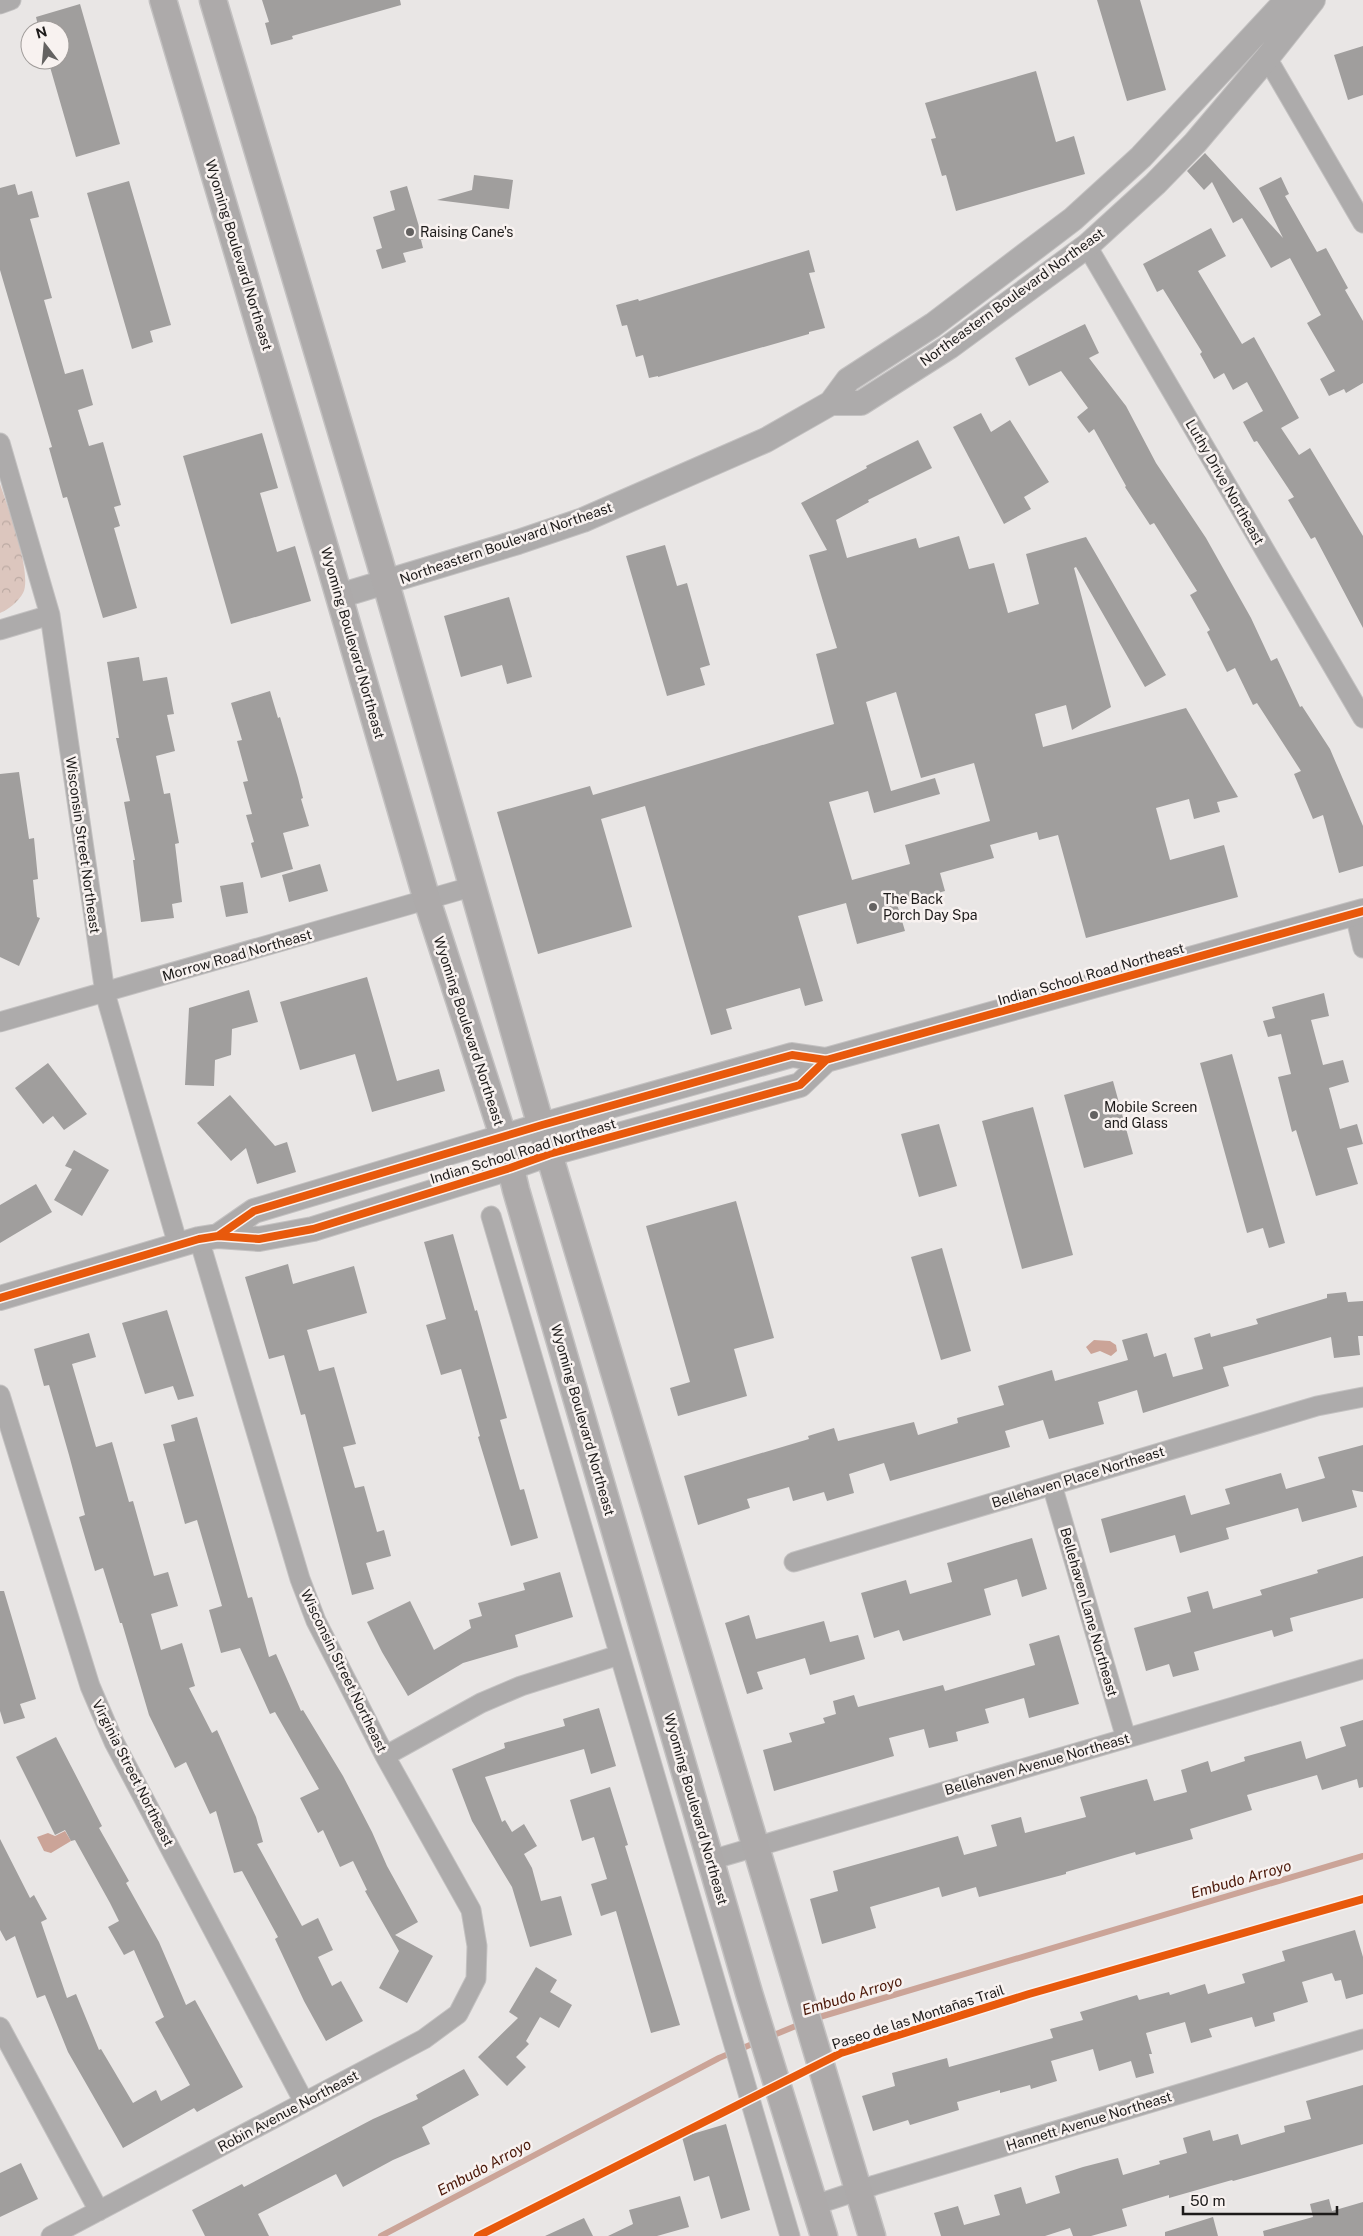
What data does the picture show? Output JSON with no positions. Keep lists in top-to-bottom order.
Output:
{
  "streets": {
    "main road": ["Wyoming Boulevard Northeast"],
    "street": [
      "Northeastern Boulevard Northeast",
      "Luthy Drive Northeast",
      "Wisconsin Street Northeast",
      "Morrow Road Northeast",
      "Indian School Road Northeast",
      "Bellehaven Place Northeast",
      "Bellehaven Lane Northeast",
      "Bellehaven Avenue Northeast",
      "Virginia Street Northeast",
      "Robin Avenue Northeast",
      "Hannett Avenue Northeast"
    ],
    "cycle path": ["Paseo de las Montañas Trail"]
  },
  "crossings": [
    ["Wyoming Boulevard Northeast", "Northeastern Boulevard Northeast"],
    ["Wyoming Boulevard Northeast", "Morrow Road Northeast"],
    ["Wyoming Boulevard Northeast", "Indian School Road Northeast"],
    ["Wyoming Boulevard Northeast", "Bellehaven Avenue Northeast"],
    ["Wyoming Boulevard Northeast", "Hannett Avenue Northeast"],
    ["Northeastern Boulevard Northeast", "Luthy Drive Northeast"],
    ["Wisconsin Street Northeast", "Morrow Road Northeast"],
    ["Wisconsin Street Northeast", "Indian School Road Northeast"],
    ["Wisconsin Street Northeast", "Robin Avenue Northeast"],
    ["Bellehaven Place Northeast", "Bellehaven Lane Northeast"],
    ["Bellehaven Lane Northeast", "Bellehaven Avenue Northeast"],
    ["Virginia Street Northeast", "Robin Avenue Northeast"]
  ],
  "water": ["Embudo Arroyo"],
  "places": ["Raising Cane's", "The Back Porch Day Spa", "Mobile Screen and Glass"],
  "scale_bar": "50 m",
  "north": "top"
}
